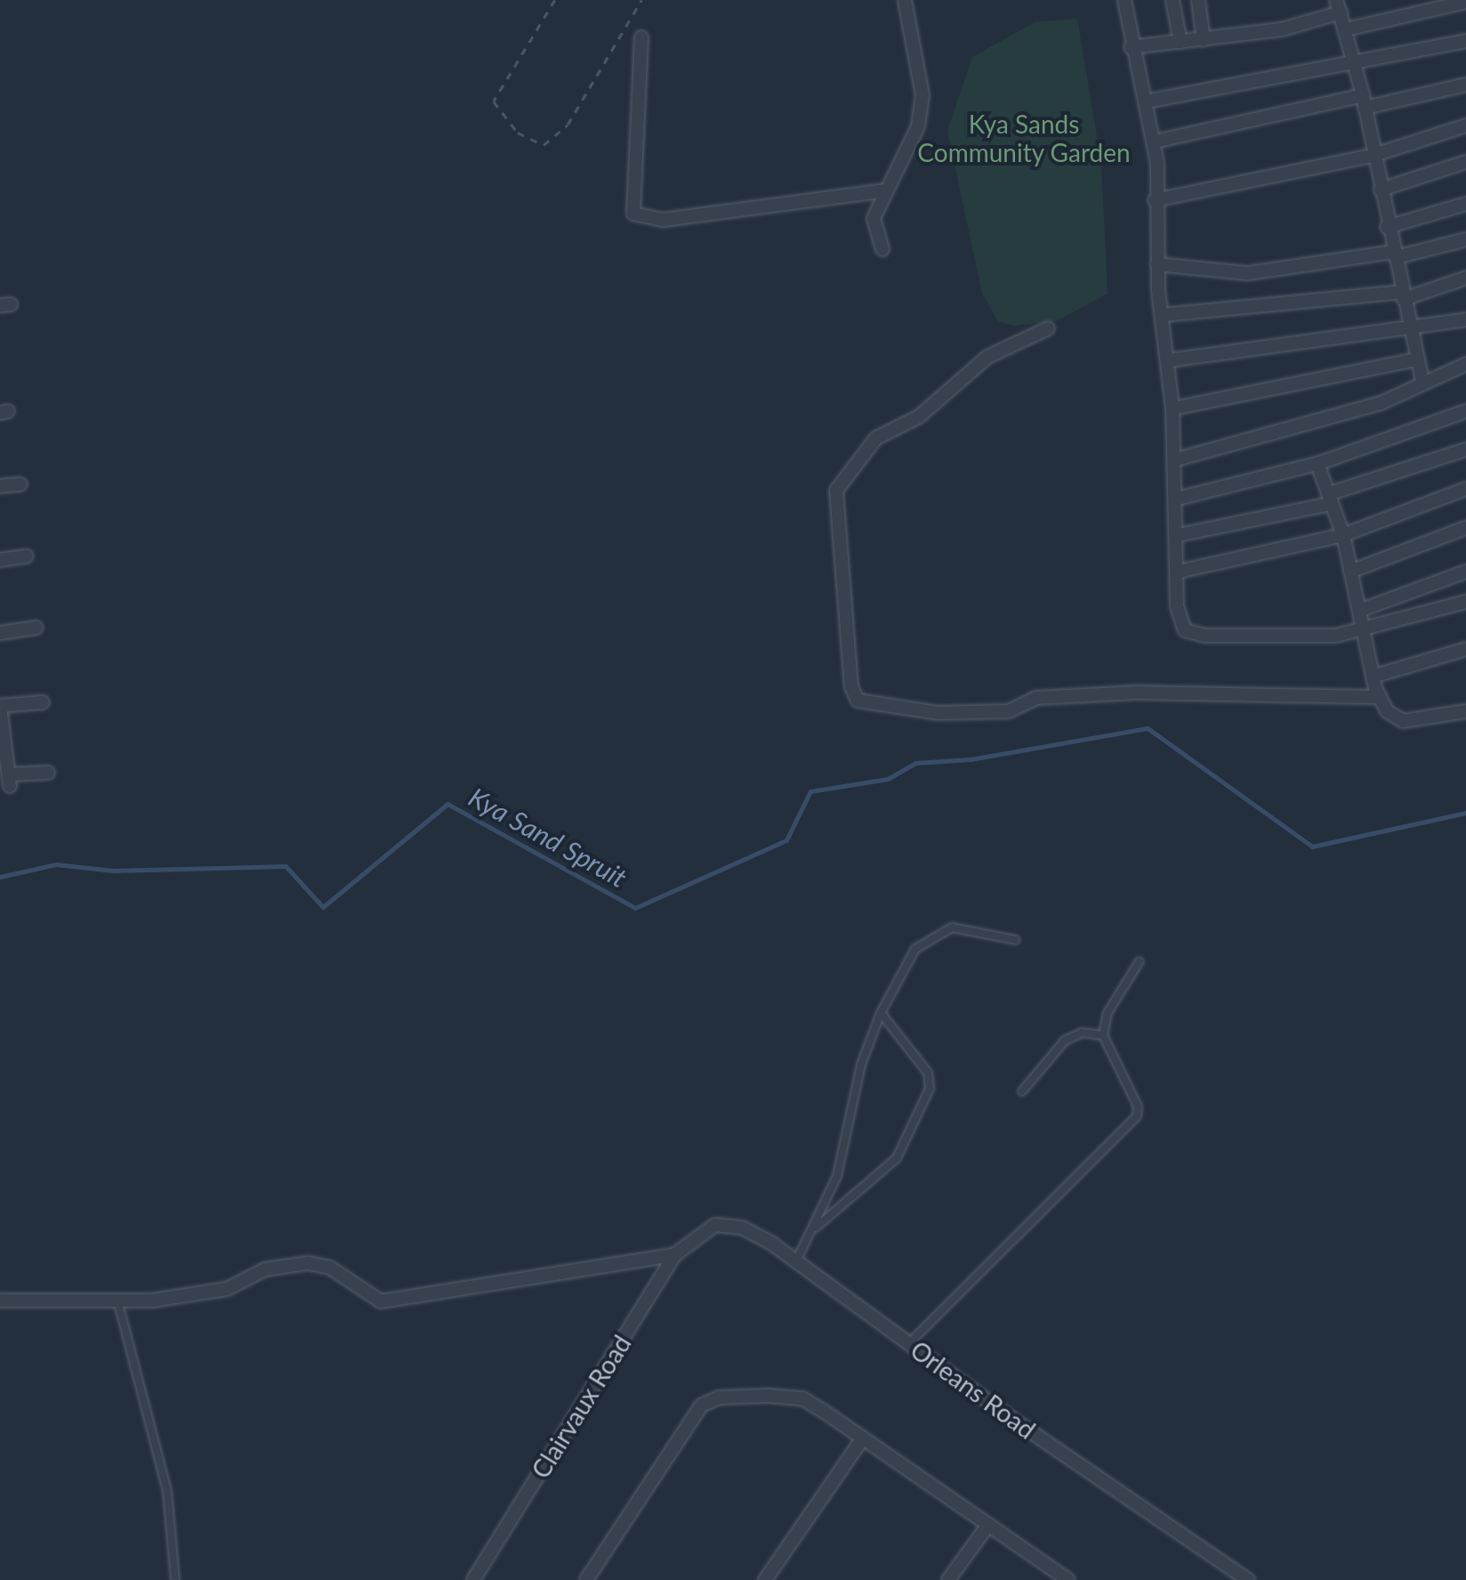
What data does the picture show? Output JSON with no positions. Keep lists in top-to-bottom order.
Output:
{
  "streets": {
    "street": ["Orleans Road", "Clairvaux Road"]
  },
  "crossings": [
    ["Orleans Road", "Clairvaux Road"]
  ],
  "water": ["Kya Sand Spruit"],
  "parks": ["Kya Sands Community Garden"]
}
